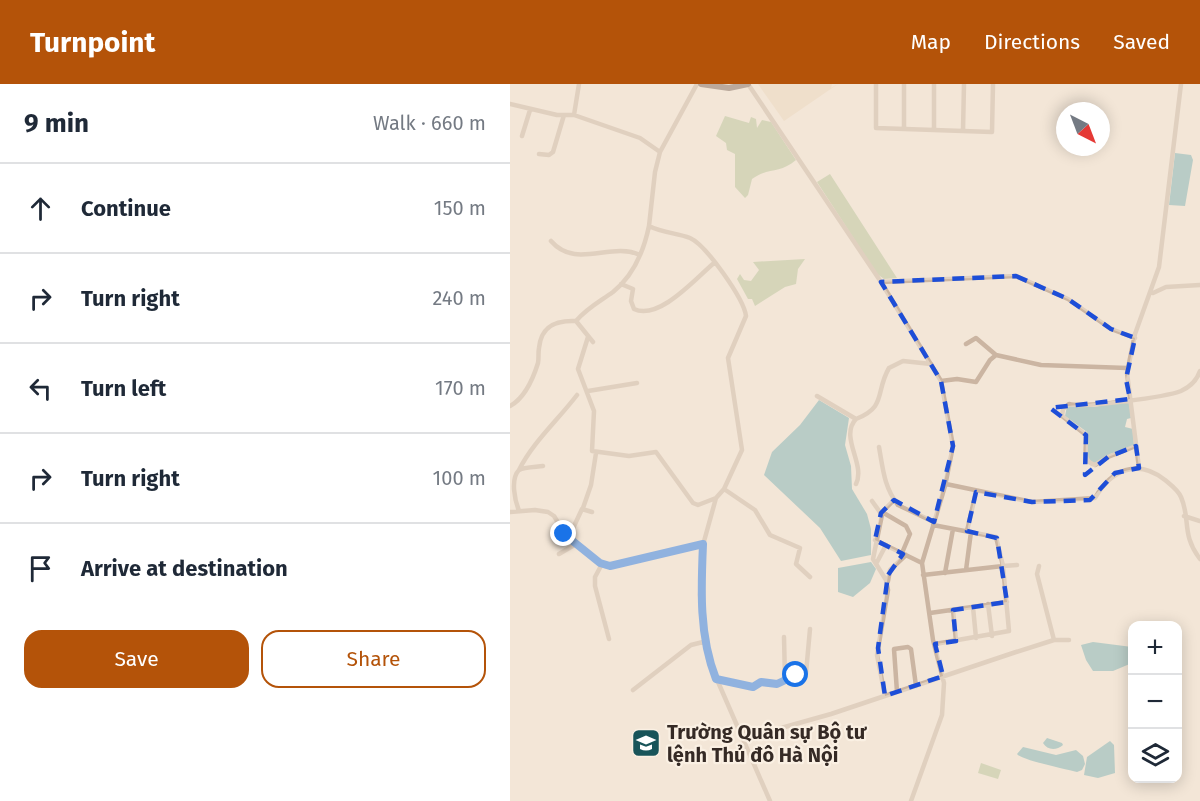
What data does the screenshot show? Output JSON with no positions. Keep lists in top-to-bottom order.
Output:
{
  "places": {
    "school or university": ["Trường Quân sự Bộ tư lệnh Thủ đô Hà Nội"]
  },
  "north": "bottom right",
  "page": {
    "header": "Turnpoint",
    "nav": ["Map", "Directions", "Saved"],
    "heading": ["9 min", "Walk · 660 m"],
    "list": [
      ["Continue", "150 m"],
      ["Turn right", "240 m"],
      ["Turn left", "170 m"],
      ["Turn right", "100 m"],
      "Arrive at destination"
    ],
    "buttons": ["Save", "Share"],
    "map_buttons": ["+", "−"]
  }
}
